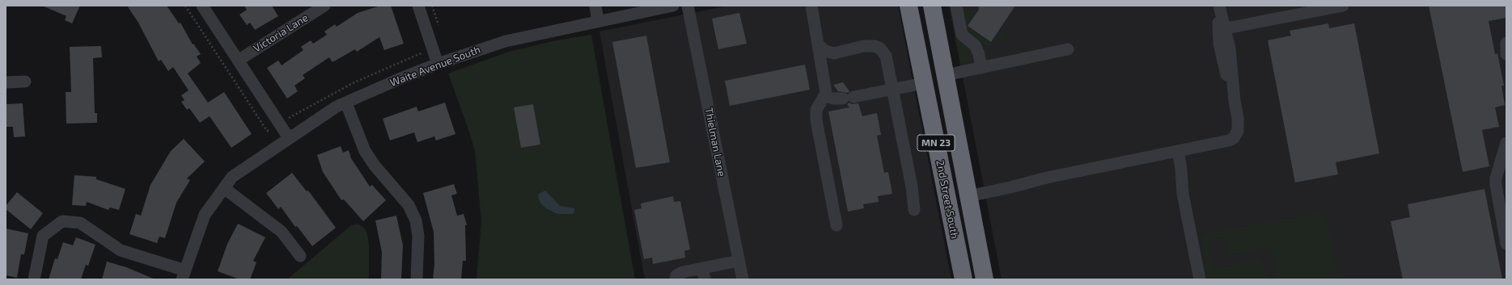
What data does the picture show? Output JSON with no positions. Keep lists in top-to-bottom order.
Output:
{
  "streets": {
    "highway": ["MN 23", "2nd Street South"],
    "street": ["Victoria Lane", "Waite Avenue South", "Thielman Lane"]
  }
}
